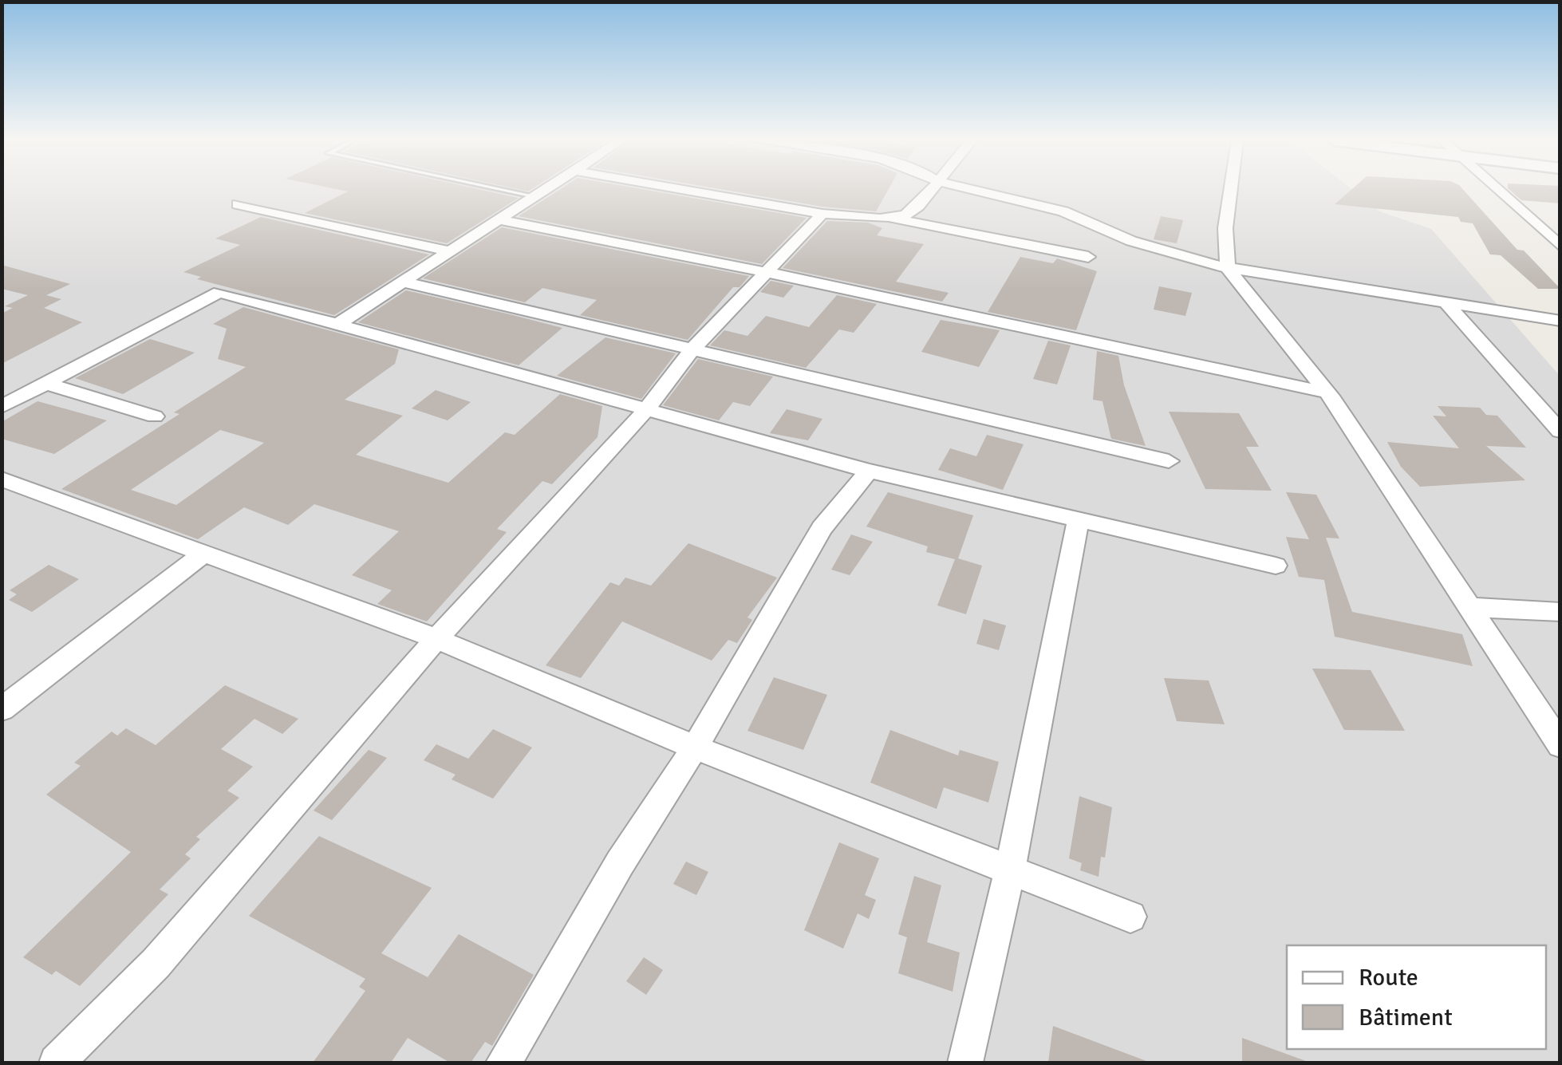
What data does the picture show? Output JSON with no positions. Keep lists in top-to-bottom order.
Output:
{
  "legend": ["Route", "Bâtiment"]
}
